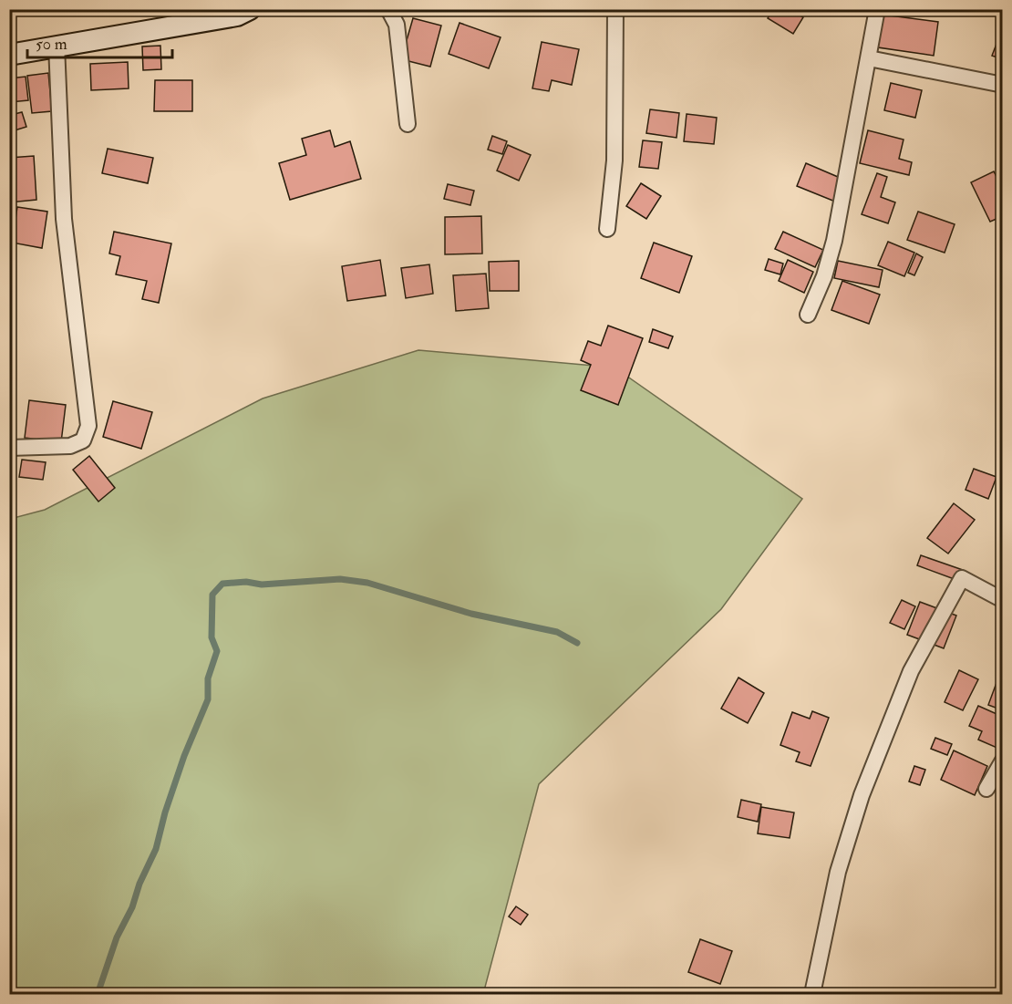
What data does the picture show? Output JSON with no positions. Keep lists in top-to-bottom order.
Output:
{
  "scale_bar": "50 m"
}
